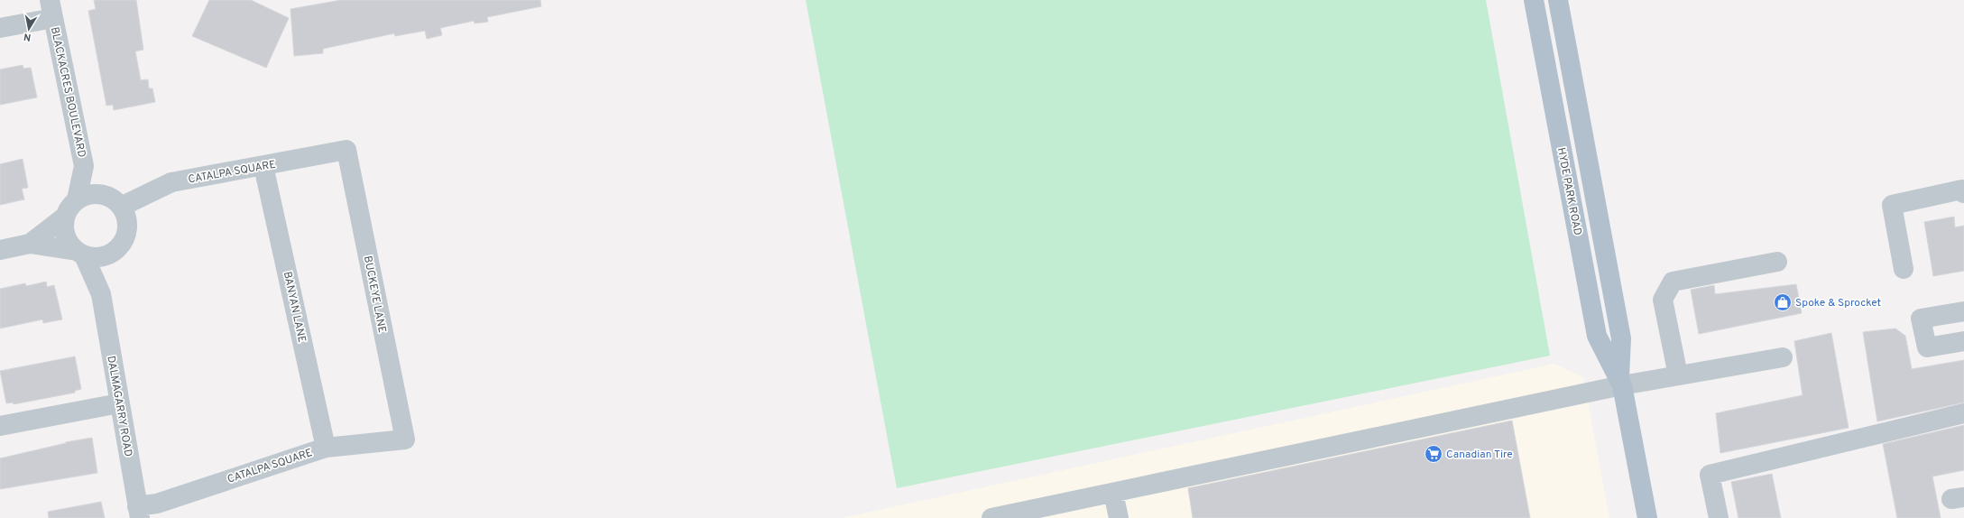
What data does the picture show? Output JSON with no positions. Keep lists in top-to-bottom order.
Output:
{
  "streets": {
    "main road": ["HYDE PARK ROAD"],
    "street": [
      "BLACKACRES BOULEVARD",
      "CATALPA SQUARE",
      "BUCKEYE LANE",
      "BANYAN LANE",
      "DALMAGARRY ROAD"
    ]
  },
  "crossings": [
    ["CATALPA SQUARE", "BUCKEYE LANE"],
    ["CATALPA SQUARE", "BANYAN LANE"],
    ["CATALPA SQUARE", "DALMAGARRY ROAD"]
  ],
  "places": {
    "shop": ["Spoke & Sprocket"],
    "supermarket": ["Canadian Tire"]
  },
  "north": "bottom"
}
